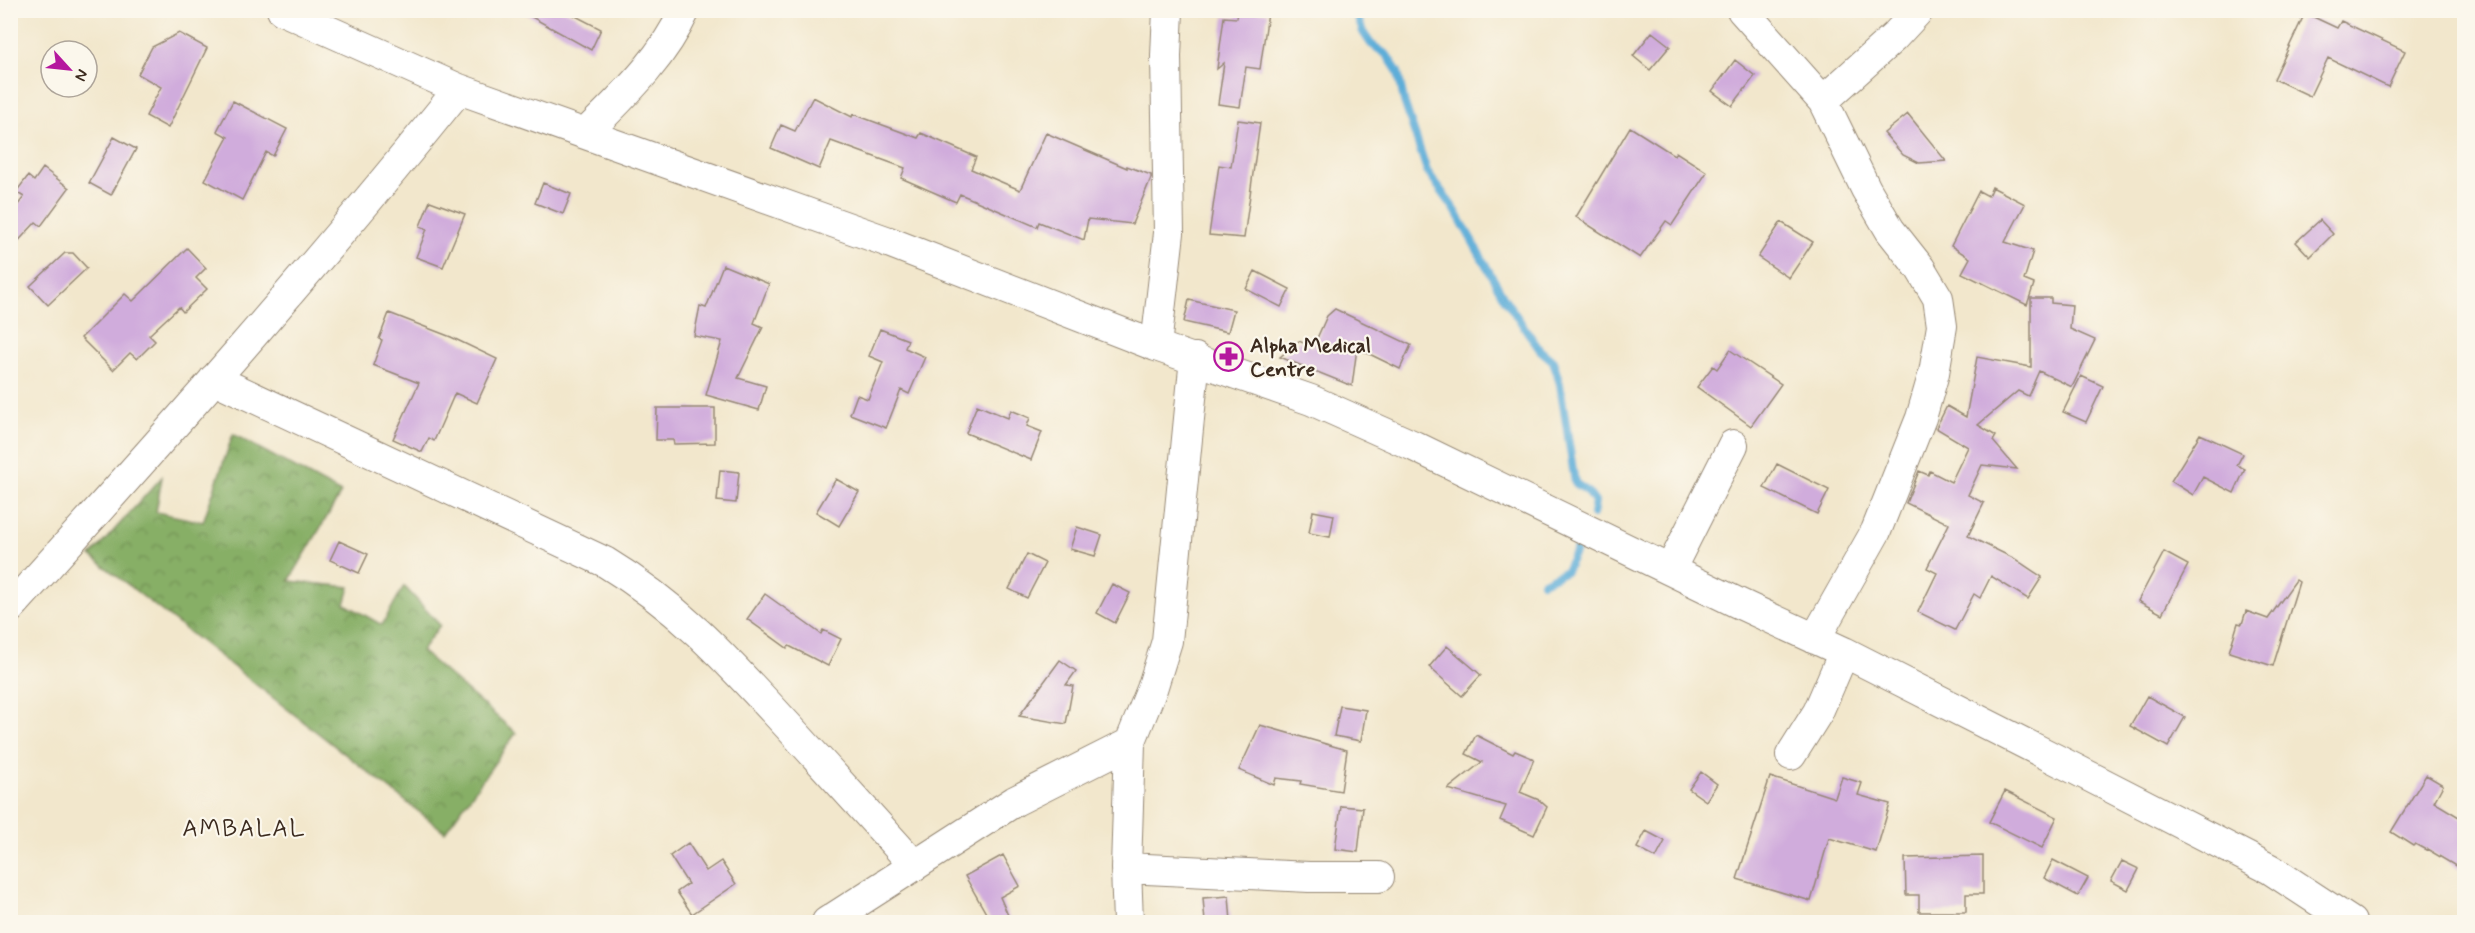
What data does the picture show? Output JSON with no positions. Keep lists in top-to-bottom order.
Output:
{
  "districts": ["AMBALAL"],
  "places": {
    "pharmacy": ["Alpha Medical Centre"]
  },
  "north": "bottom right"
}
